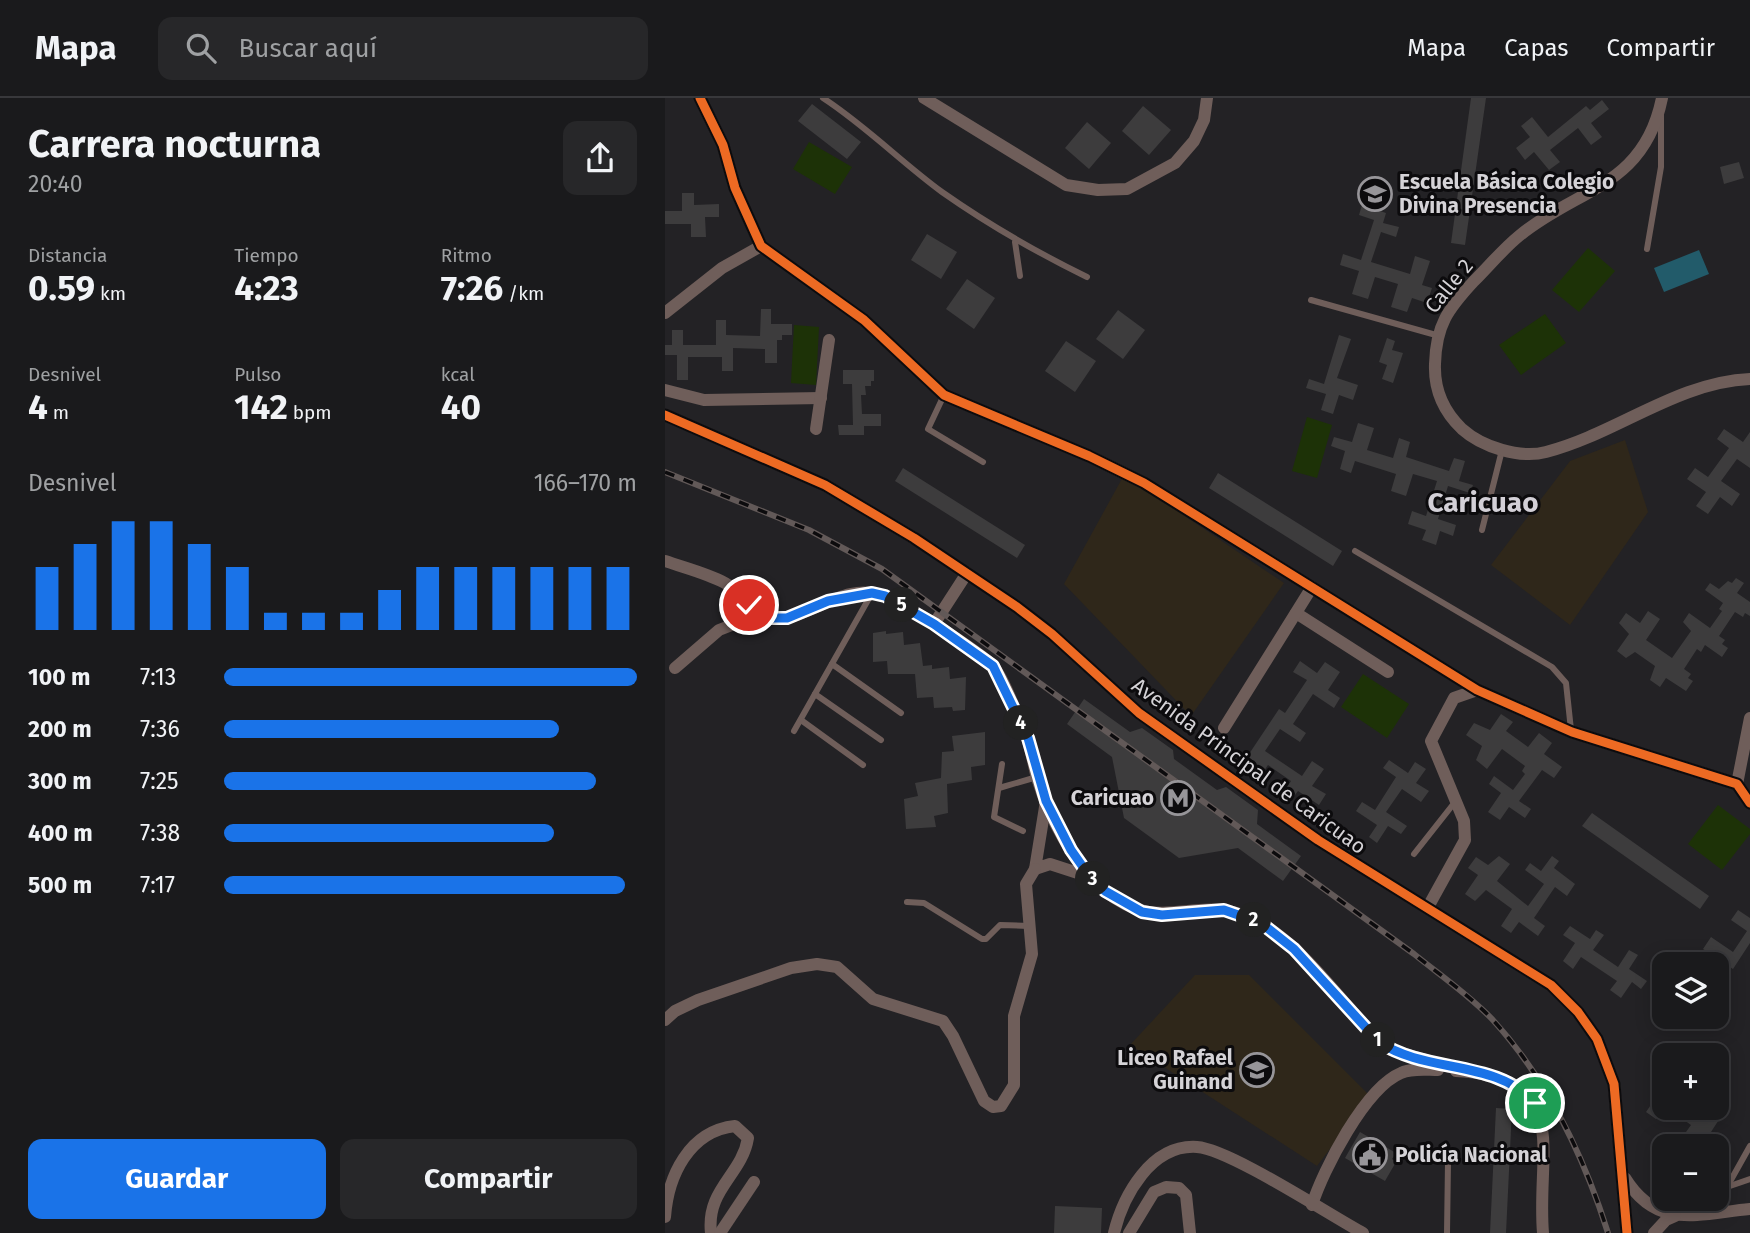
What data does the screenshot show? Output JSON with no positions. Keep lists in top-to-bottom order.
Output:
{
  "streets": {
    "street": ["Calle 2", "Avenida Principal de Caricuao"]
  },
  "districts": ["Caricuao"],
  "places": {
    "school or university": ["Escuela Básica Colegio Divina Presencia", "Liceo Rafael Guinand"],
    "metro station": ["Caricuao"],
    "public building": ["Policía Nacional"]
  },
  "page": {
    "header": "Mapa",
    "search": "Buscar aquí",
    "nav": ["Mapa", "Capas", "Compartir"],
    "heading": ["Carrera nocturna", "20:40"],
    "stats": [
      ["Distancia", "0.59 km"],
      ["Tiempo", "4:23"],
      ["Ritmo", "7:26 /km"],
      ["Desnivel", "4 m"],
      ["Pulso", "142 bpm"],
      ["kcal", "40"]
    ],
    "chart": ["Desnivel", "166–170 m"],
    "pins": [
      "5",
      "4",
      "3",
      "2",
      "1"
    ],
    "list": [
      {
        "name": "100 m",
        "note": "7:13"
      },
      {
        "name": "200 m",
        "note": "7:36"
      },
      {
        "name": "300 m",
        "note": "7:25"
      },
      {
        "name": "400 m",
        "note": "7:38"
      },
      {
        "name": "500 m",
        "note": "7:17"
      }
    ],
    "map_buttons": ["+", "−"],
    "buttons": ["Guardar", "Compartir"]
  }
}
